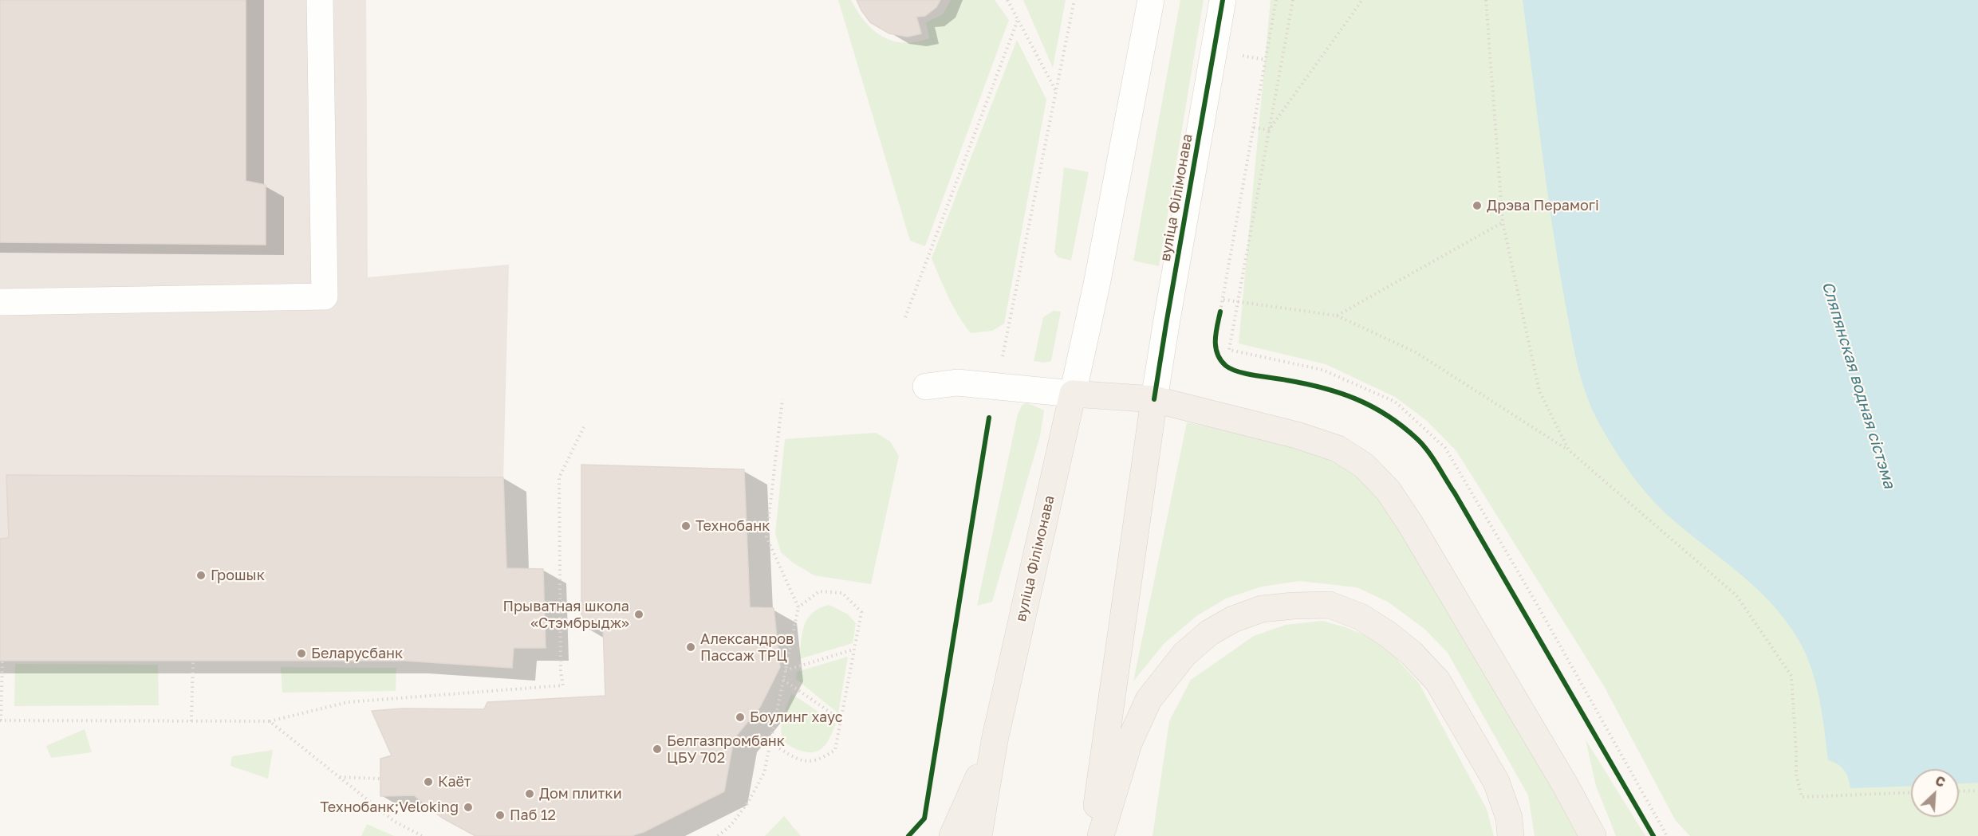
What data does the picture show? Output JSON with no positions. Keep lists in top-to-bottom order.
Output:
{
  "streets": {
    "main road": ["вуліца Філімонава"]
  },
  "water": ["Сляпянская водная сістэма"],
  "places": [
    "Дрэва Перамогі",
    "Технобанк",
    "Грошык",
    "Прыватная школа «Стэмбрыдж»",
    "Александров Пассаж ТРЦ",
    "Беларусбанк",
    "Боулинг хаус",
    "Белгазпромбанк ЦБУ 702",
    "Каёт",
    "Дом плитки",
    "Технобанк;Veloking",
    "Паб 12"
  ],
  "north": "top right"
}
